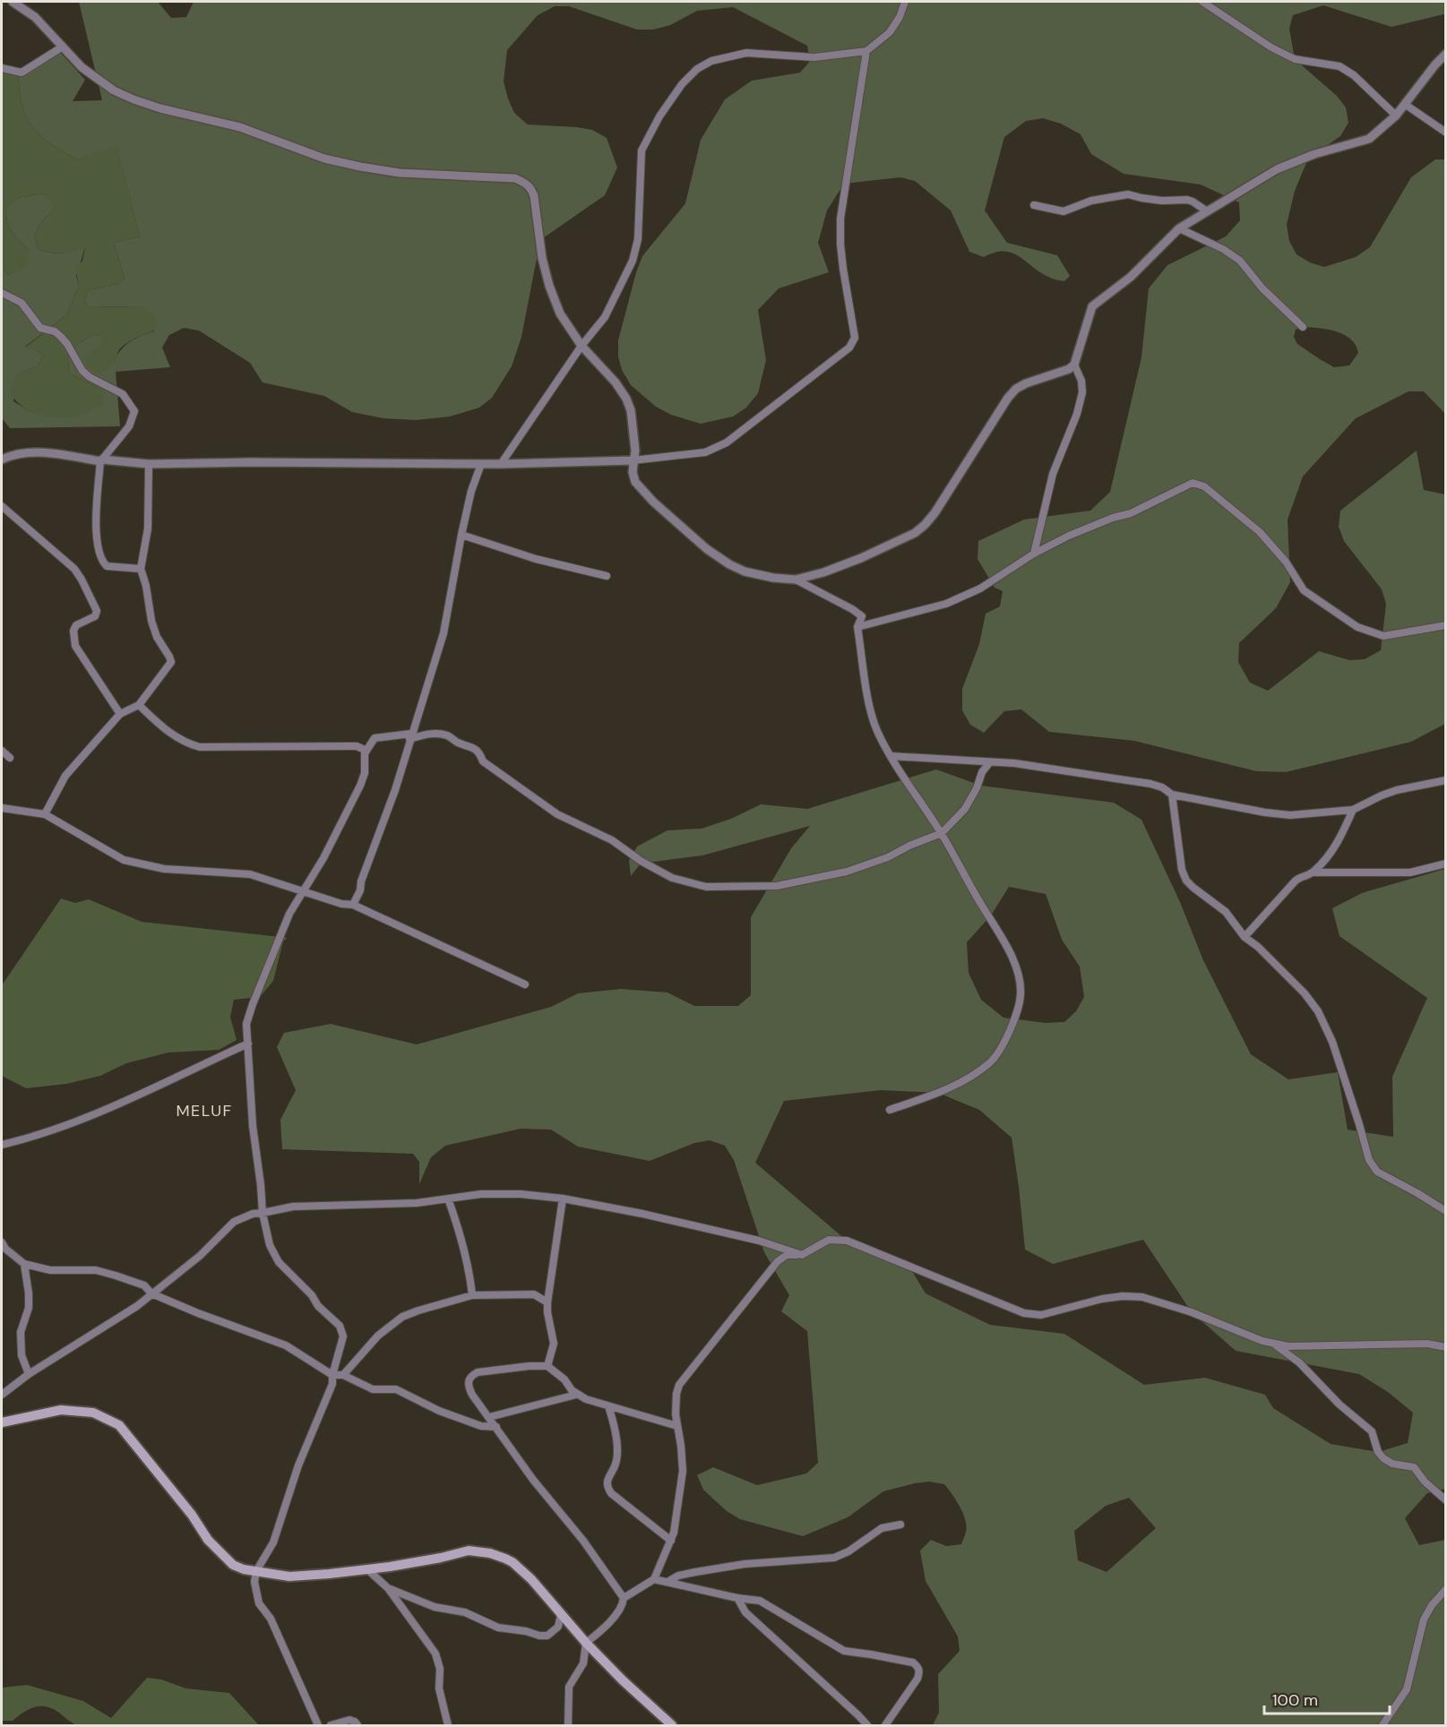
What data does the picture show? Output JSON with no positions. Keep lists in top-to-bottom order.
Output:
{
  "districts": ["MELUF"],
  "scale_bar": "100 m"
}
